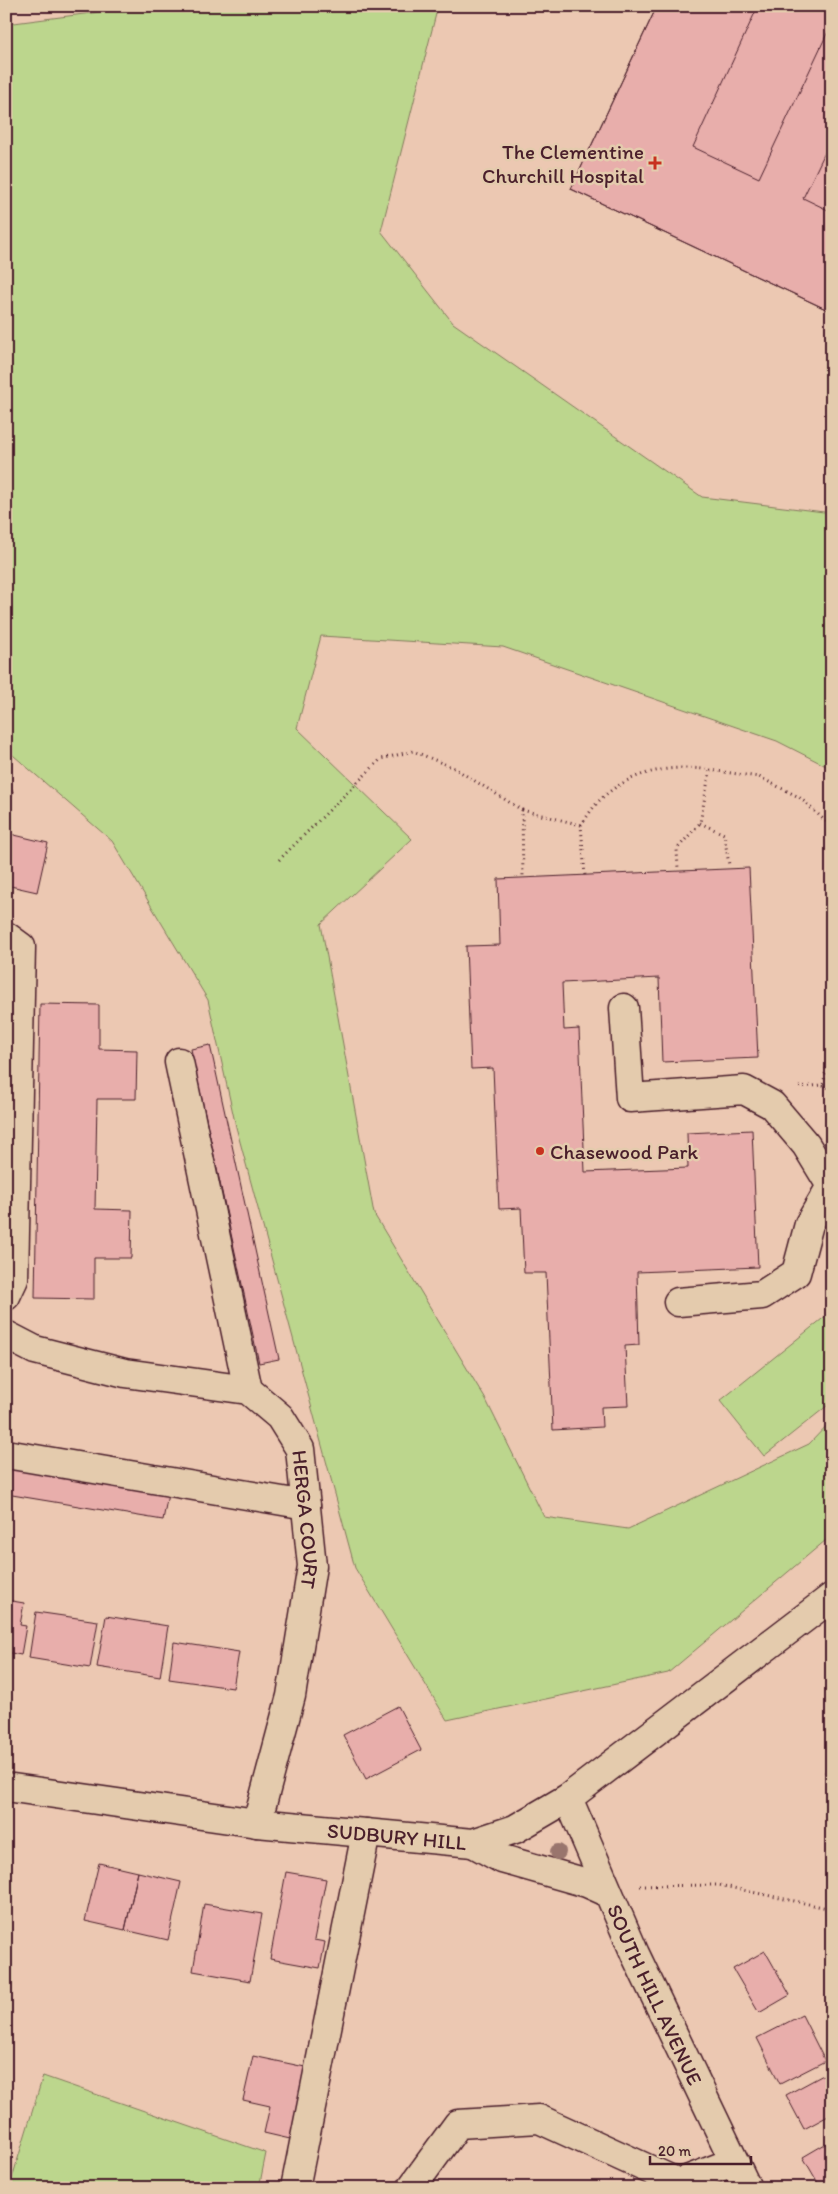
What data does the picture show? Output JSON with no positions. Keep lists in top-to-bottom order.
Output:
{
  "streets": {
    "street": ["HERGA COURT", "SUDBURY HILL", "SOUTH HILL AVENUE"]
  },
  "crossings": [
    ["HERGA COURT", "SUDBURY HILL"],
    ["SUDBURY HILL", "SOUTH HILL AVENUE"]
  ],
  "places": {
    "health": ["The Clementine Churchill Hospital"],
    "other": ["Chasewood Park"]
  },
  "scale_bar": "20 m"
}
